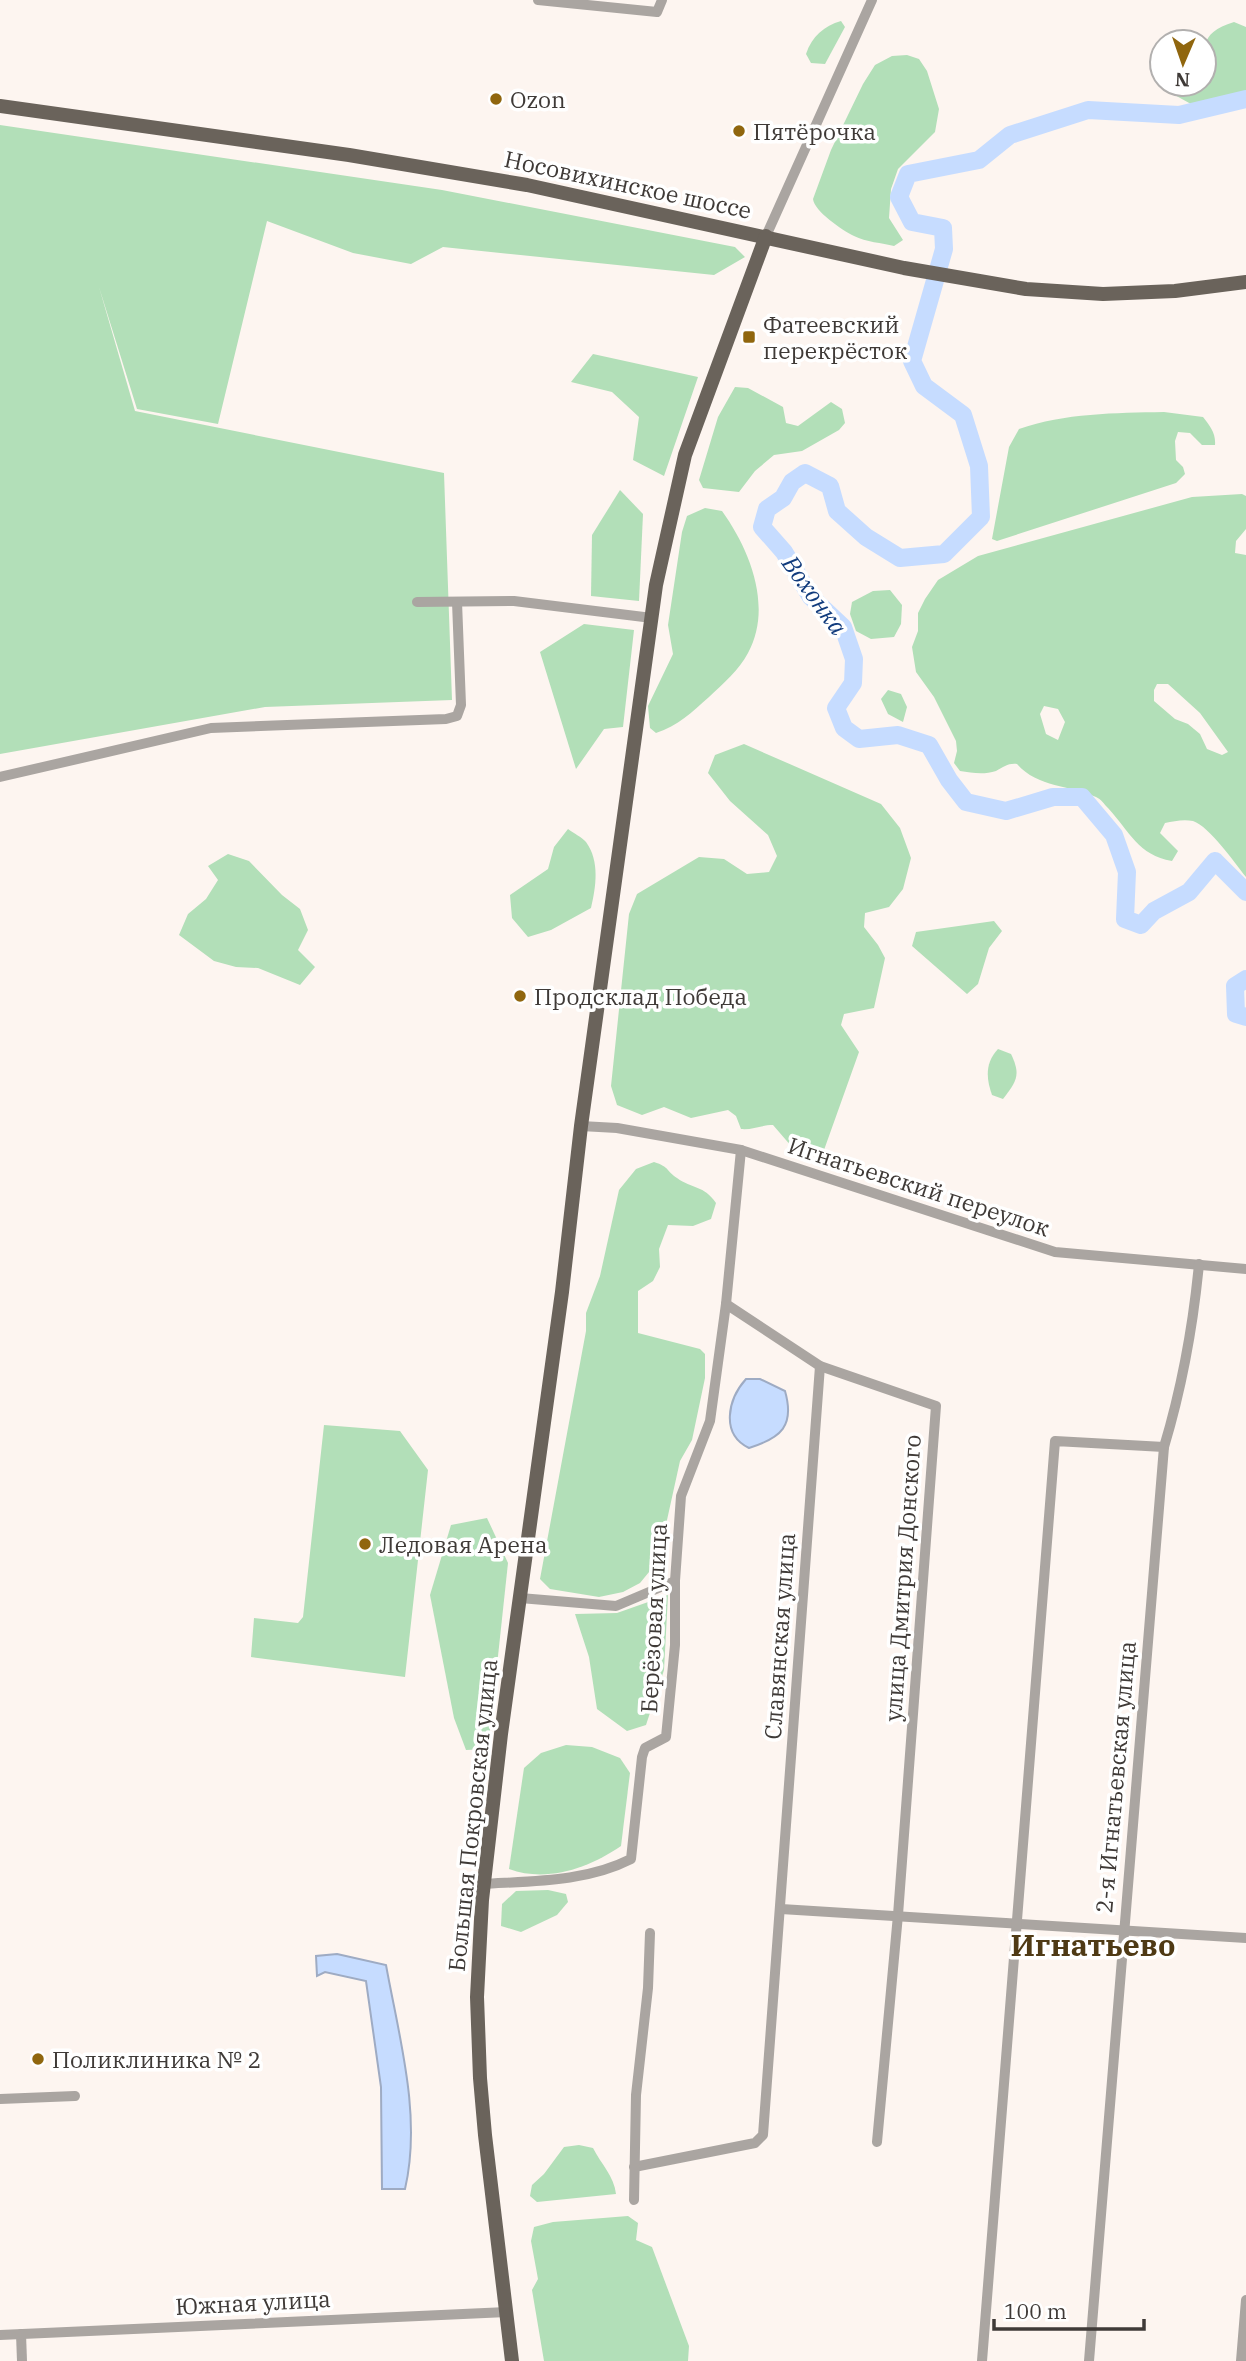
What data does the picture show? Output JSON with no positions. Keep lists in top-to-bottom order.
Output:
{
  "streets": {
    "main road": ["Носовихинское шоссе", "Большая Покровская улица"],
    "street": [
      "Игнатьевский переулок",
      "улица Дмитрия Донского",
      "Берёзовая улица",
      "Славянская улица",
      "2-я Игнатьевская улица",
      "Южная улица"
    ]
  },
  "crossings": [
    ["Носовихинское шоссе", "Большая Покровская улица"],
    ["Игнатьевский переулок", "2-я Игнатьевская улица"],
    ["Игнатьевский переулок", "Большая Покровская улица"],
    ["улица Дмитрия Донского", "Берёзовая улица"],
    ["улица Дмитрия Донского", "Славянская улица"],
    ["Берёзовая улица", "Большая Покровская улица"],
    ["Большая Покровская улица", "Южная улица"]
  ],
  "districts": ["Игнатьево"],
  "water": ["Вохонка"],
  "places": {
    "other": [
      "Ozon",
      "Пятёрочка",
      "Продсклад Победа",
      "Ледовая Арена",
      "Поликлиника № 2"
    ],
    "transit": ["Фатеевский перекрёсток"]
  },
  "scale_bar": "100 m",
  "north": "bottom"
}
